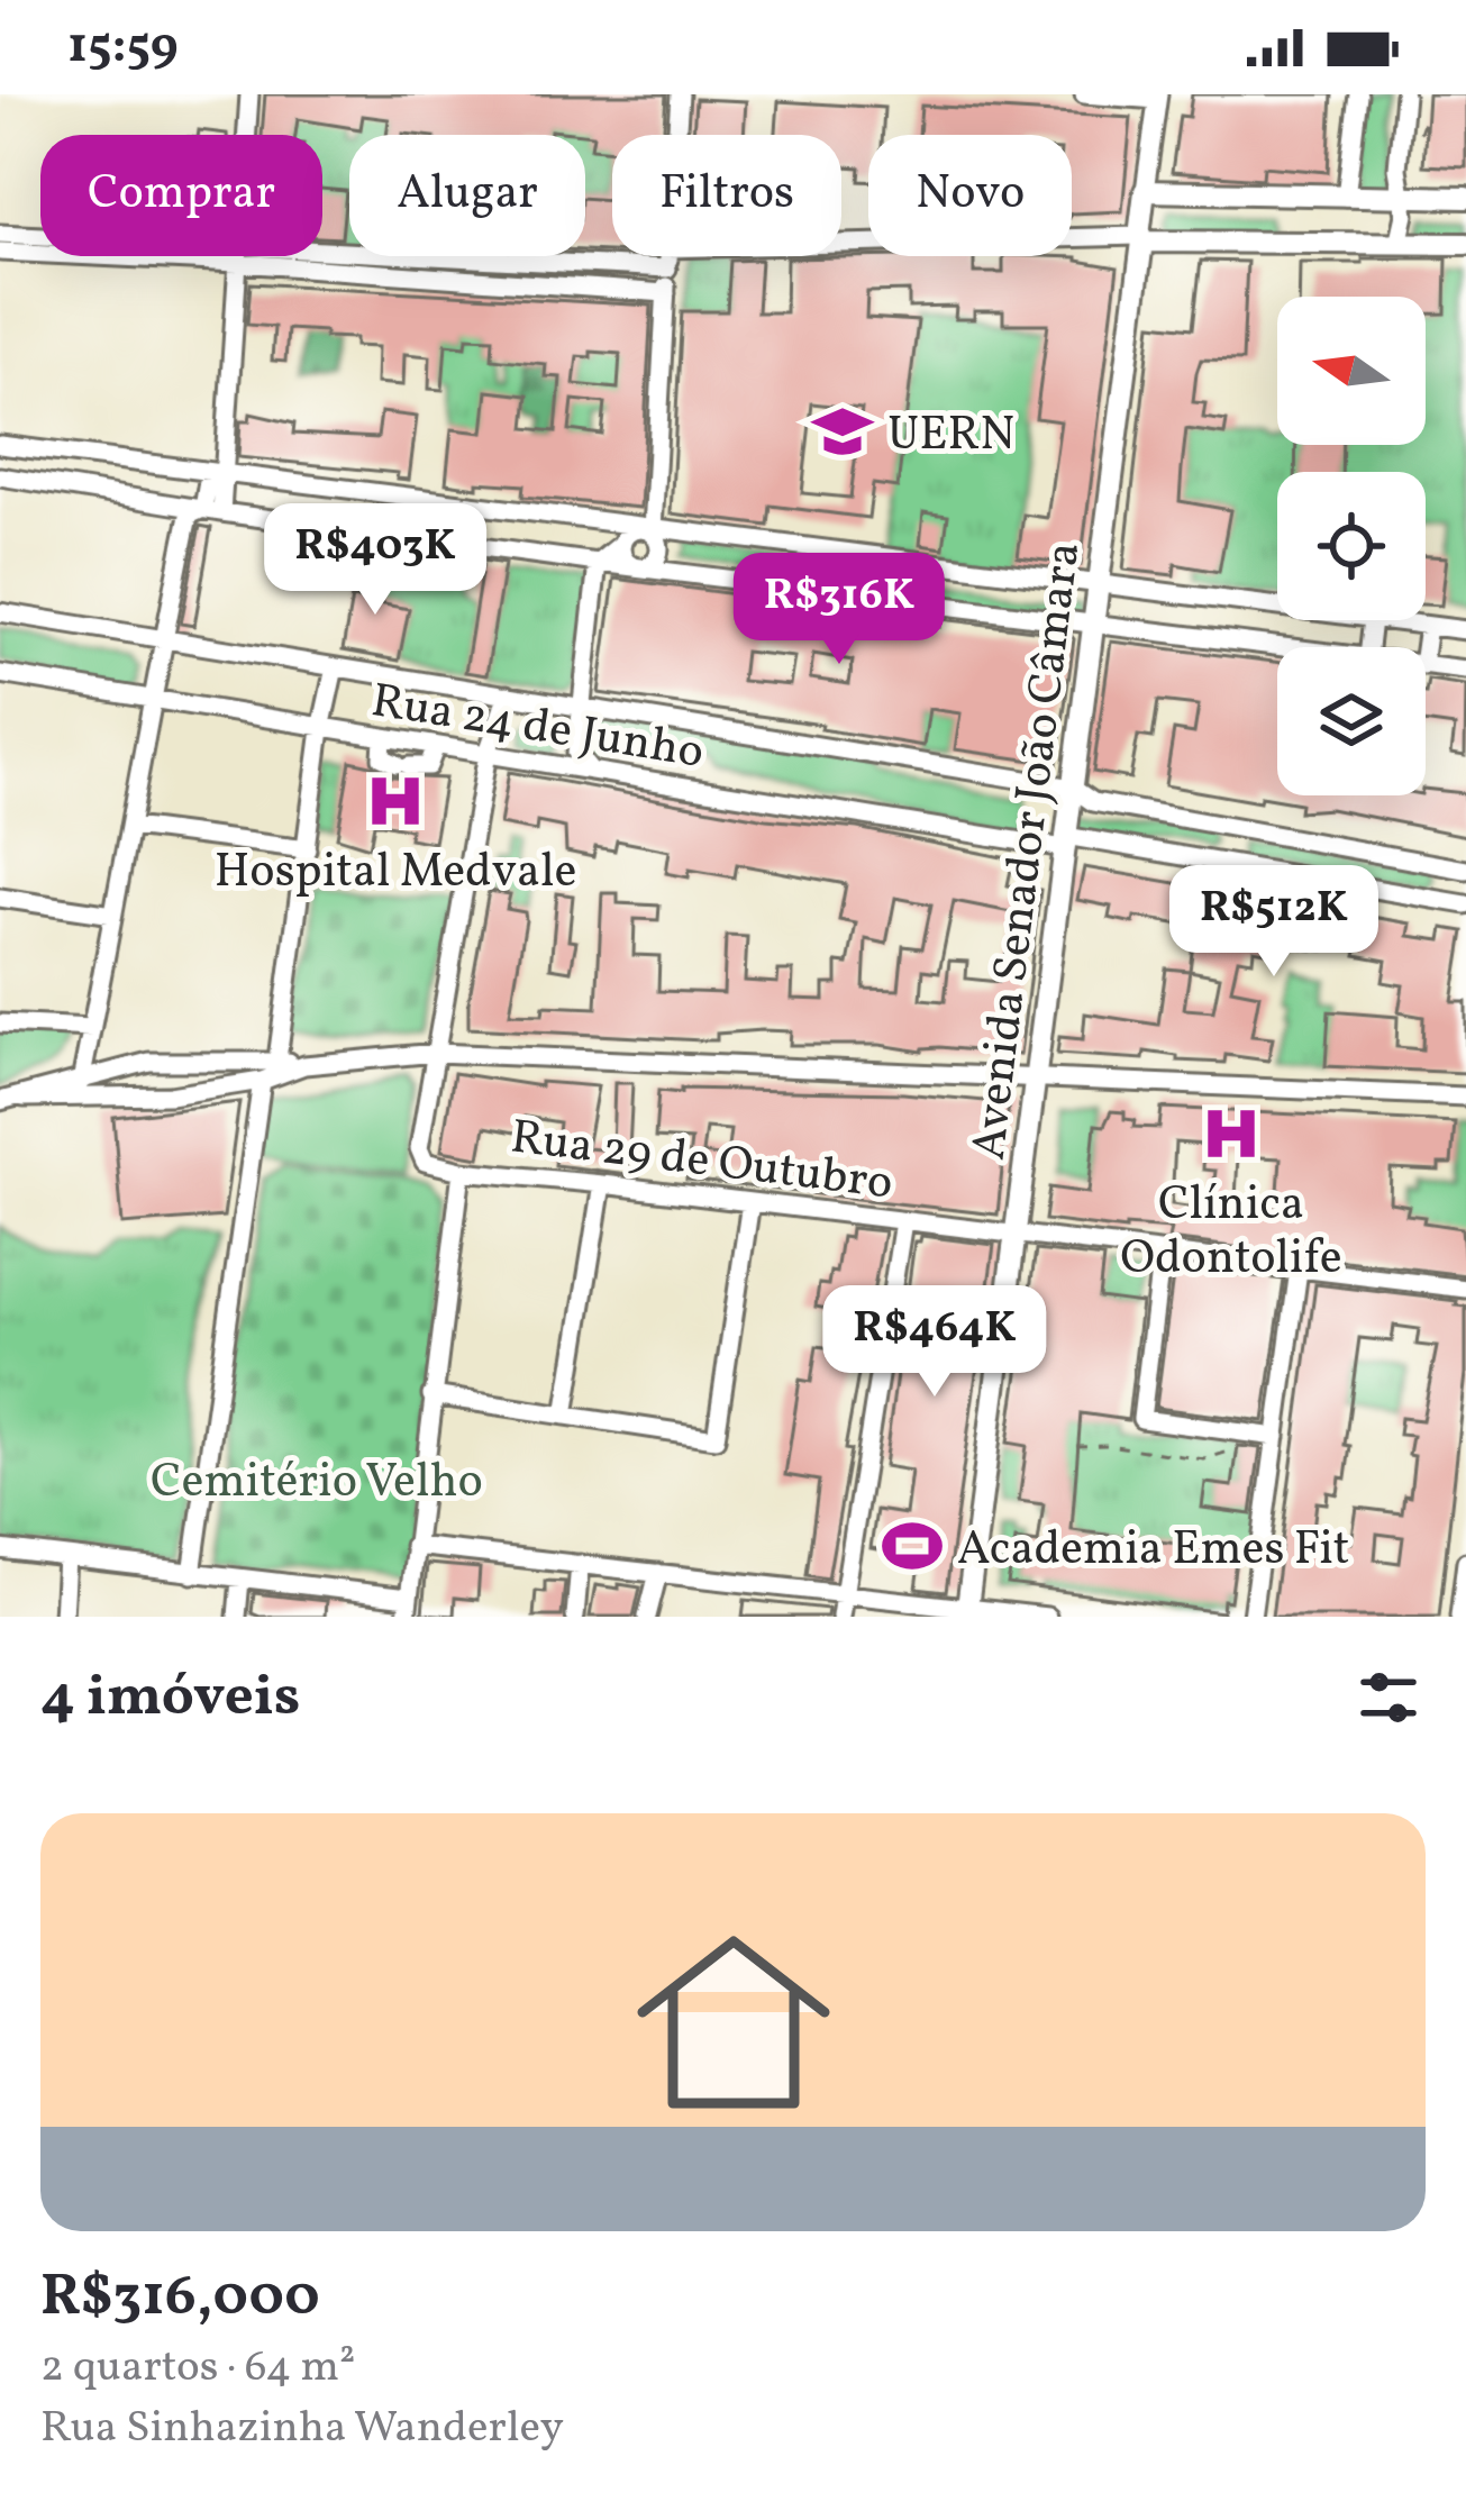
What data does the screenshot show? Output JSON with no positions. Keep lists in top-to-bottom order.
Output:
{
  "streets": {
    "main road": ["Avenida Senador João Câmara"],
    "street": ["Rua 24 de Junho", "Rua 29 de Outubro"]
  },
  "crossings": [
    ["Rua 24 de Junho", "Avenida Senador João Câmara"],
    ["Avenida Senador João Câmara", "Rua 29 de Outubro"]
  ],
  "parks": ["Cemitério Velho"],
  "places": {
    "school or university": ["UERN"],
    "hospital": ["Hospital Medvale", "Clínica Odontolife"],
    "sports": ["Academia Emes Fit"]
  },
  "north": "left",
  "page": {
    "status": "15:59",
    "chip": [
      "Comprar",
      "Alugar",
      "Filtros",
      "Novo"
    ],
    "price": [
      "R$403K",
      "R$316K",
      "R$512K",
      "R$464K"
    ],
    "heading": "4 imóveis",
    "list": [
      {
        "name": "R$316,000",
        "note": "2 quartos · 64 m² · Rua Sinhazinha Wanderley"
      }
    ]
  }
}
